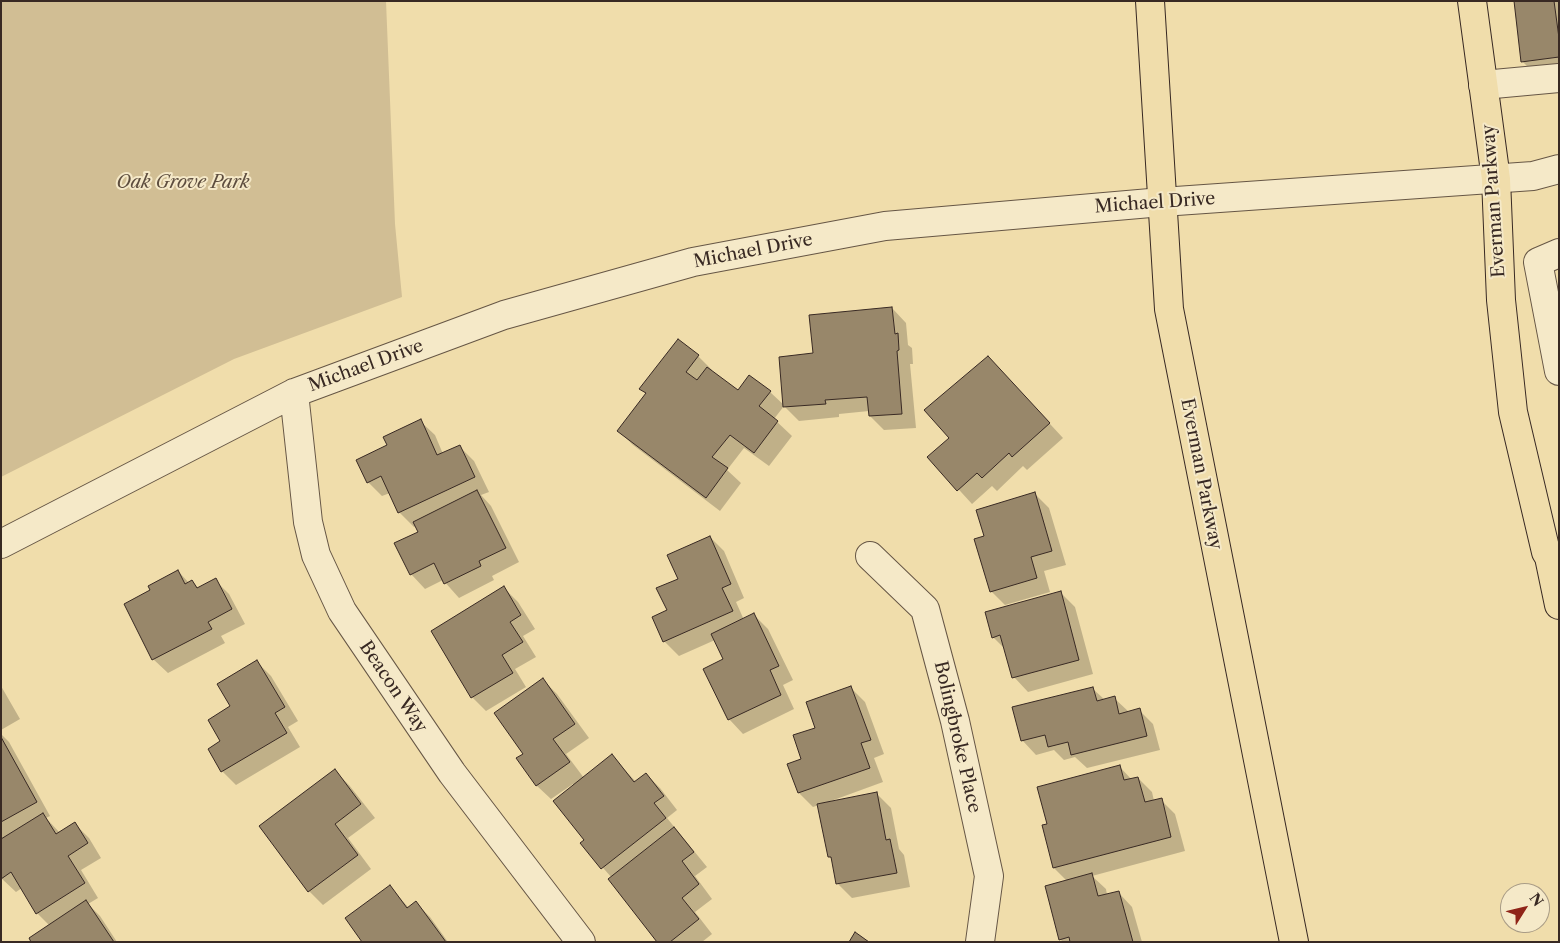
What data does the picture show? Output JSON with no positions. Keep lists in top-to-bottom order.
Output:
{
  "streets": {
    "main road": ["Everman Parkway"],
    "street": ["Michael Drive", "Beacon Way", "Bolingbroke Place"]
  },
  "crossings": [
    ["Everman Parkway", "Michael Drive"],
    ["Michael Drive", "Beacon Way"]
  ],
  "parks": ["Oak Grove Park"],
  "north": "top right"
}
